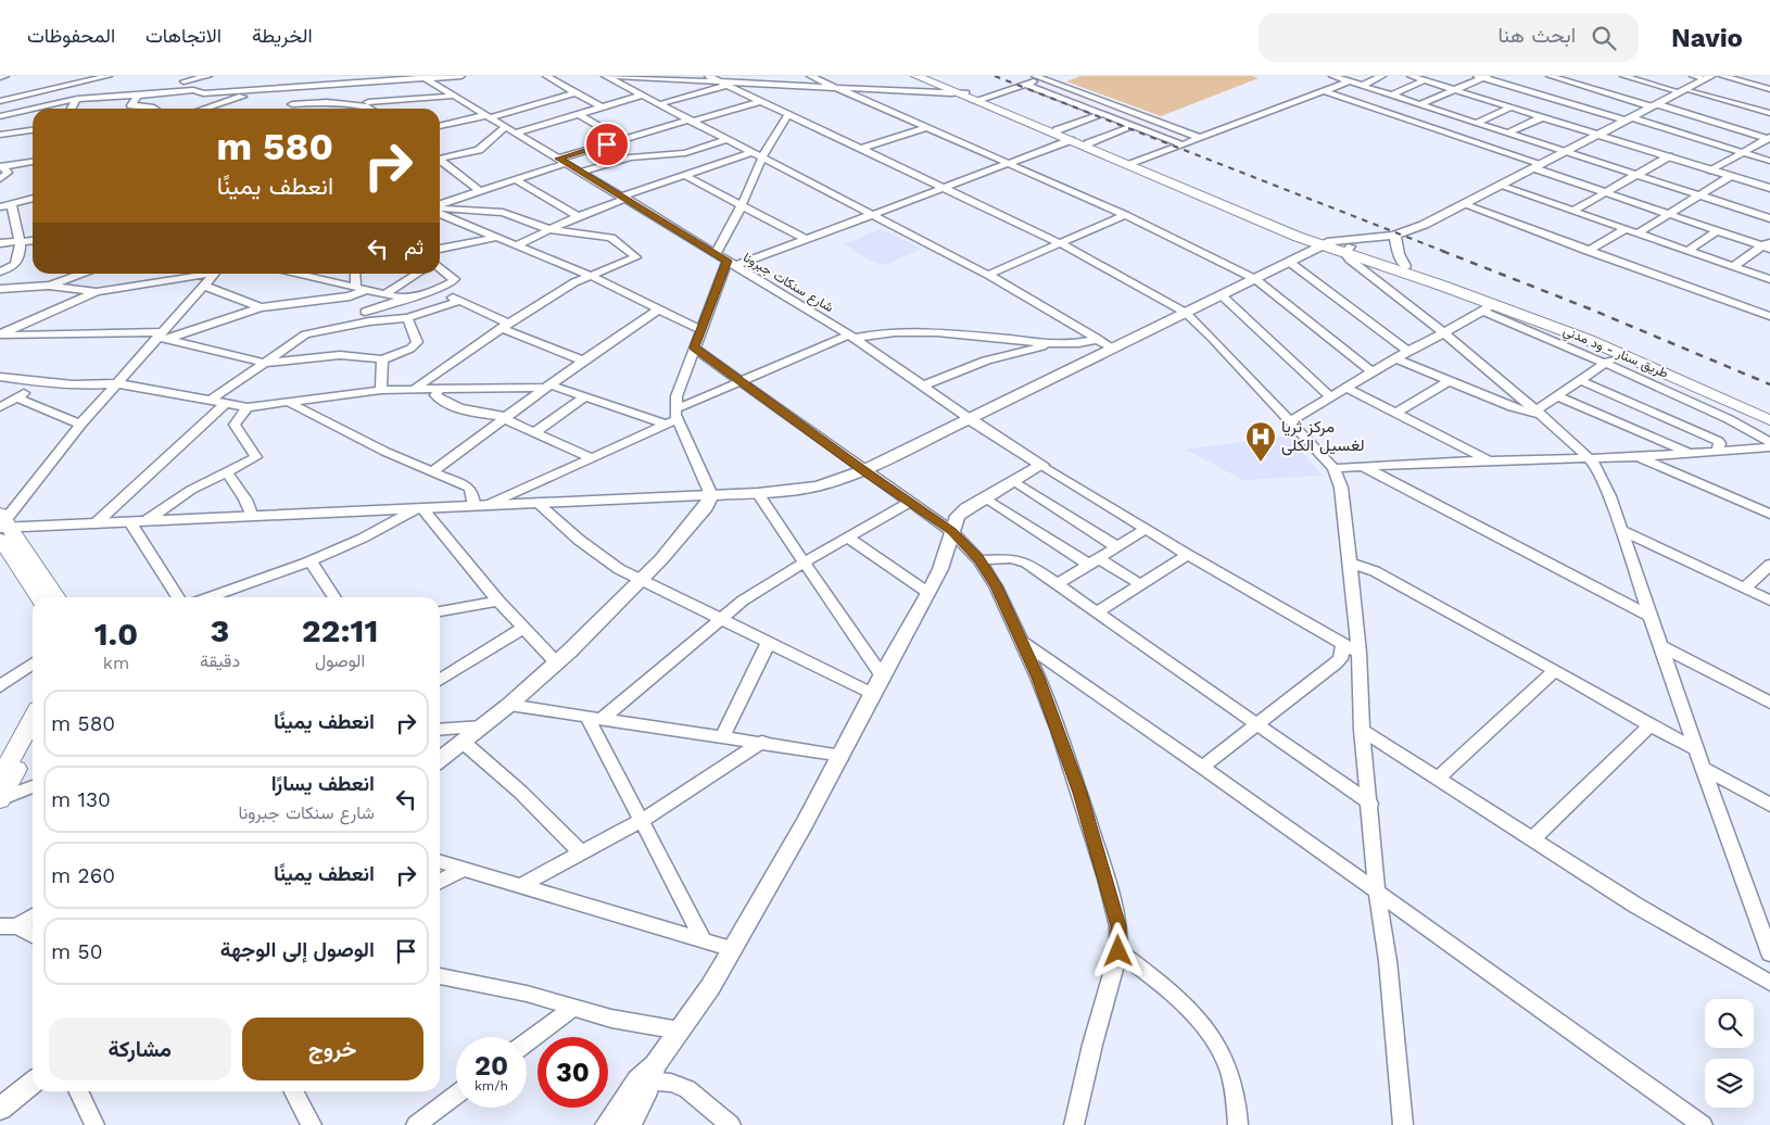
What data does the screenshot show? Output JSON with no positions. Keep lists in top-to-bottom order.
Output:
{
  "streets": {
    "main road": ["طريق سنار - ود مدني"],
    "street": ["شارع سنكات جبرونا"]
  },
  "places": {
    "hospital": ["مركز ثريا لغسيل الكلى"]
  },
  "page": {
    "header": "Navio",
    "search": "ابحث هنا",
    "nav": ["الخريطة", "الاتجاهات", "المحفوظات"],
    "turn": ["580 m", "انعطف يمينًا"],
    "then": "ثم",
    "eta": [
      "22:11",
      "الوصول",
      "3",
      "دقيقة",
      "1.0",
      "km"
    ],
    "list": [
      {
        "name": "انعطف يمينًا",
        "value": "580 m"
      },
      {
        "name": "انعطف يسارًا",
        "note": "شارع سنكات جبرونا",
        "value": "130 m"
      },
      {
        "name": "انعطف يمينًا",
        "value": "260 m"
      },
      {
        "name": "الوصول إلى الوجهة",
        "value": "50 m"
      }
    ],
    "buttons": ["خروج", "مشاركة"],
    "speed": "20 km/h",
    "limit": "30"
  }
}
